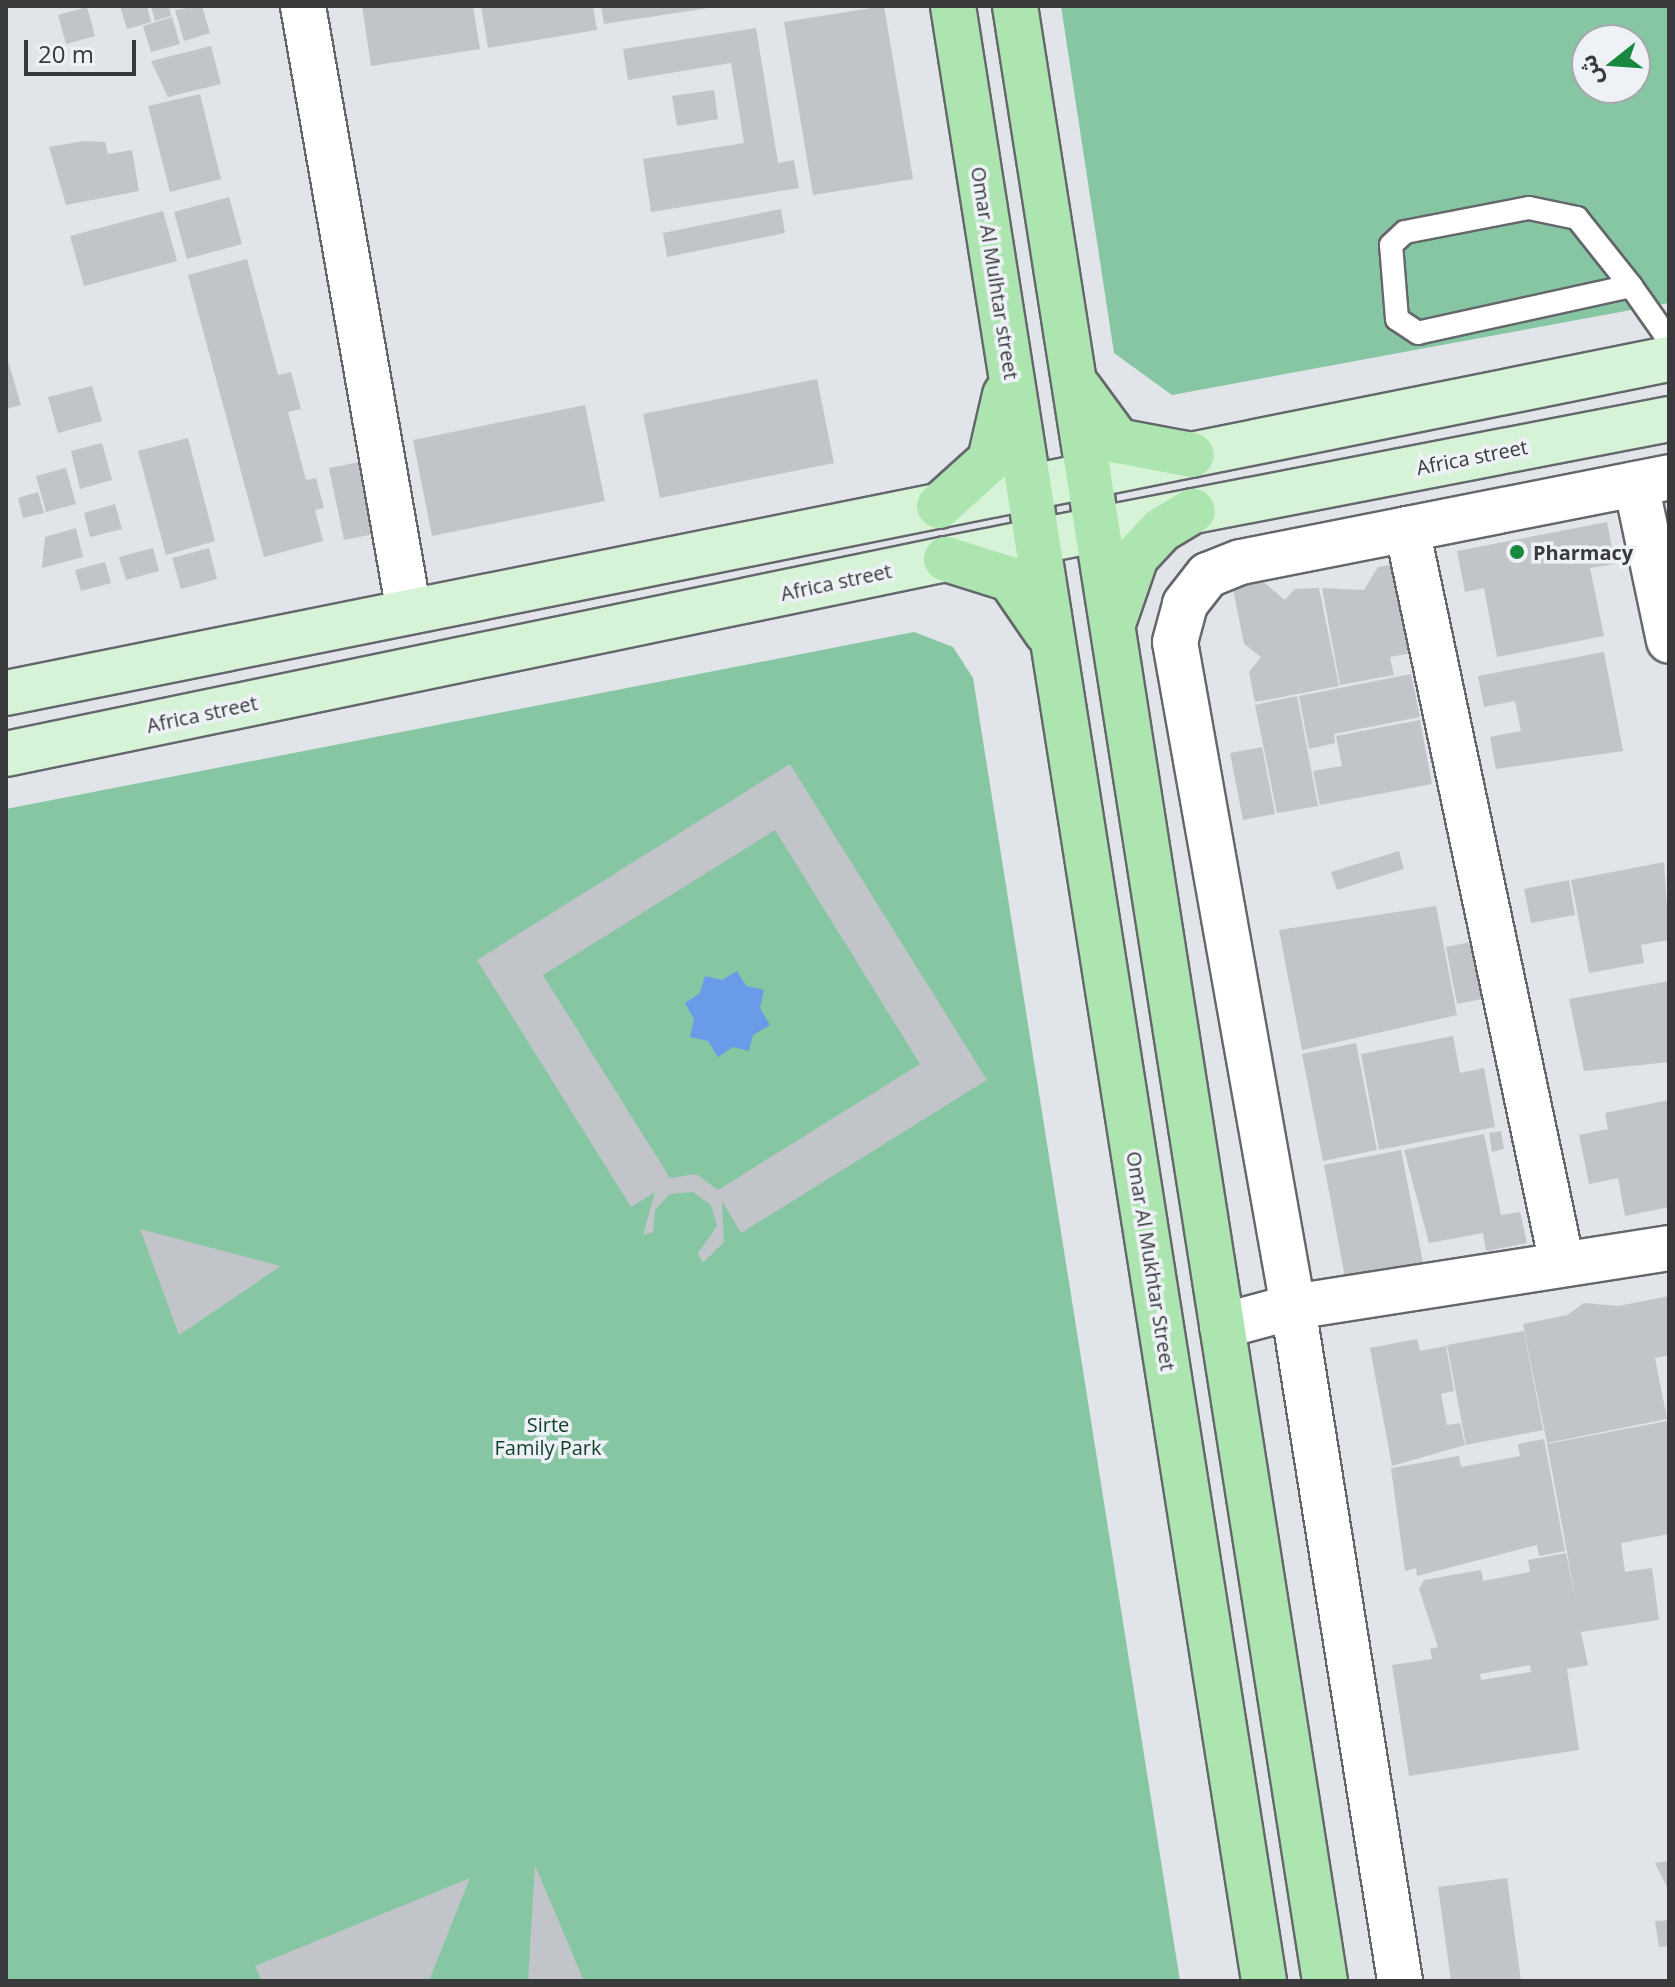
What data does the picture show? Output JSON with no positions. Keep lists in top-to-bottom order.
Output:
{
  "streets": {
    "main road": ["Omar Al Mulhtar street", "Omar Al Mukhtar Street"],
    "street": ["Africa street"]
  },
  "crossings": [
    ["Omar Al Mulhtar street", "Africa street"],
    ["Omar Al Mulhtar street", "Omar Al Mukhtar Street"],
    ["Africa street", "Omar Al Mukhtar Street"]
  ],
  "parks": ["Sirte Family Park"],
  "places": ["Pharmacy"],
  "scale_bar": "20 m",
  "north": "left"
}
